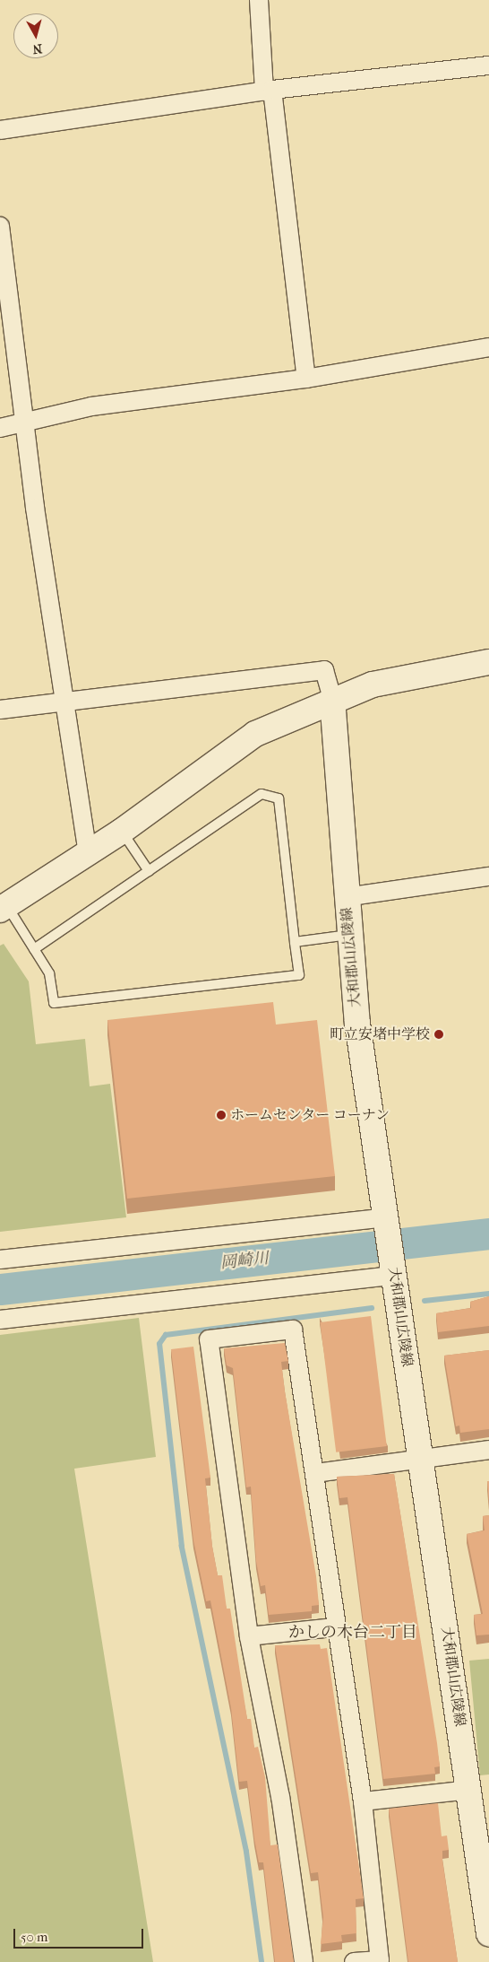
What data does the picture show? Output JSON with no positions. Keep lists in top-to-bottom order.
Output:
{
  "streets": {
    "main road": ["大和郡山広陵線"]
  },
  "districts": ["かしの木台二丁目"],
  "water": ["岡崎川"],
  "places": ["町立安堵中学校", "ホームセンター コーナン"],
  "scale_bar": "50 m",
  "north": "bottom"
}
